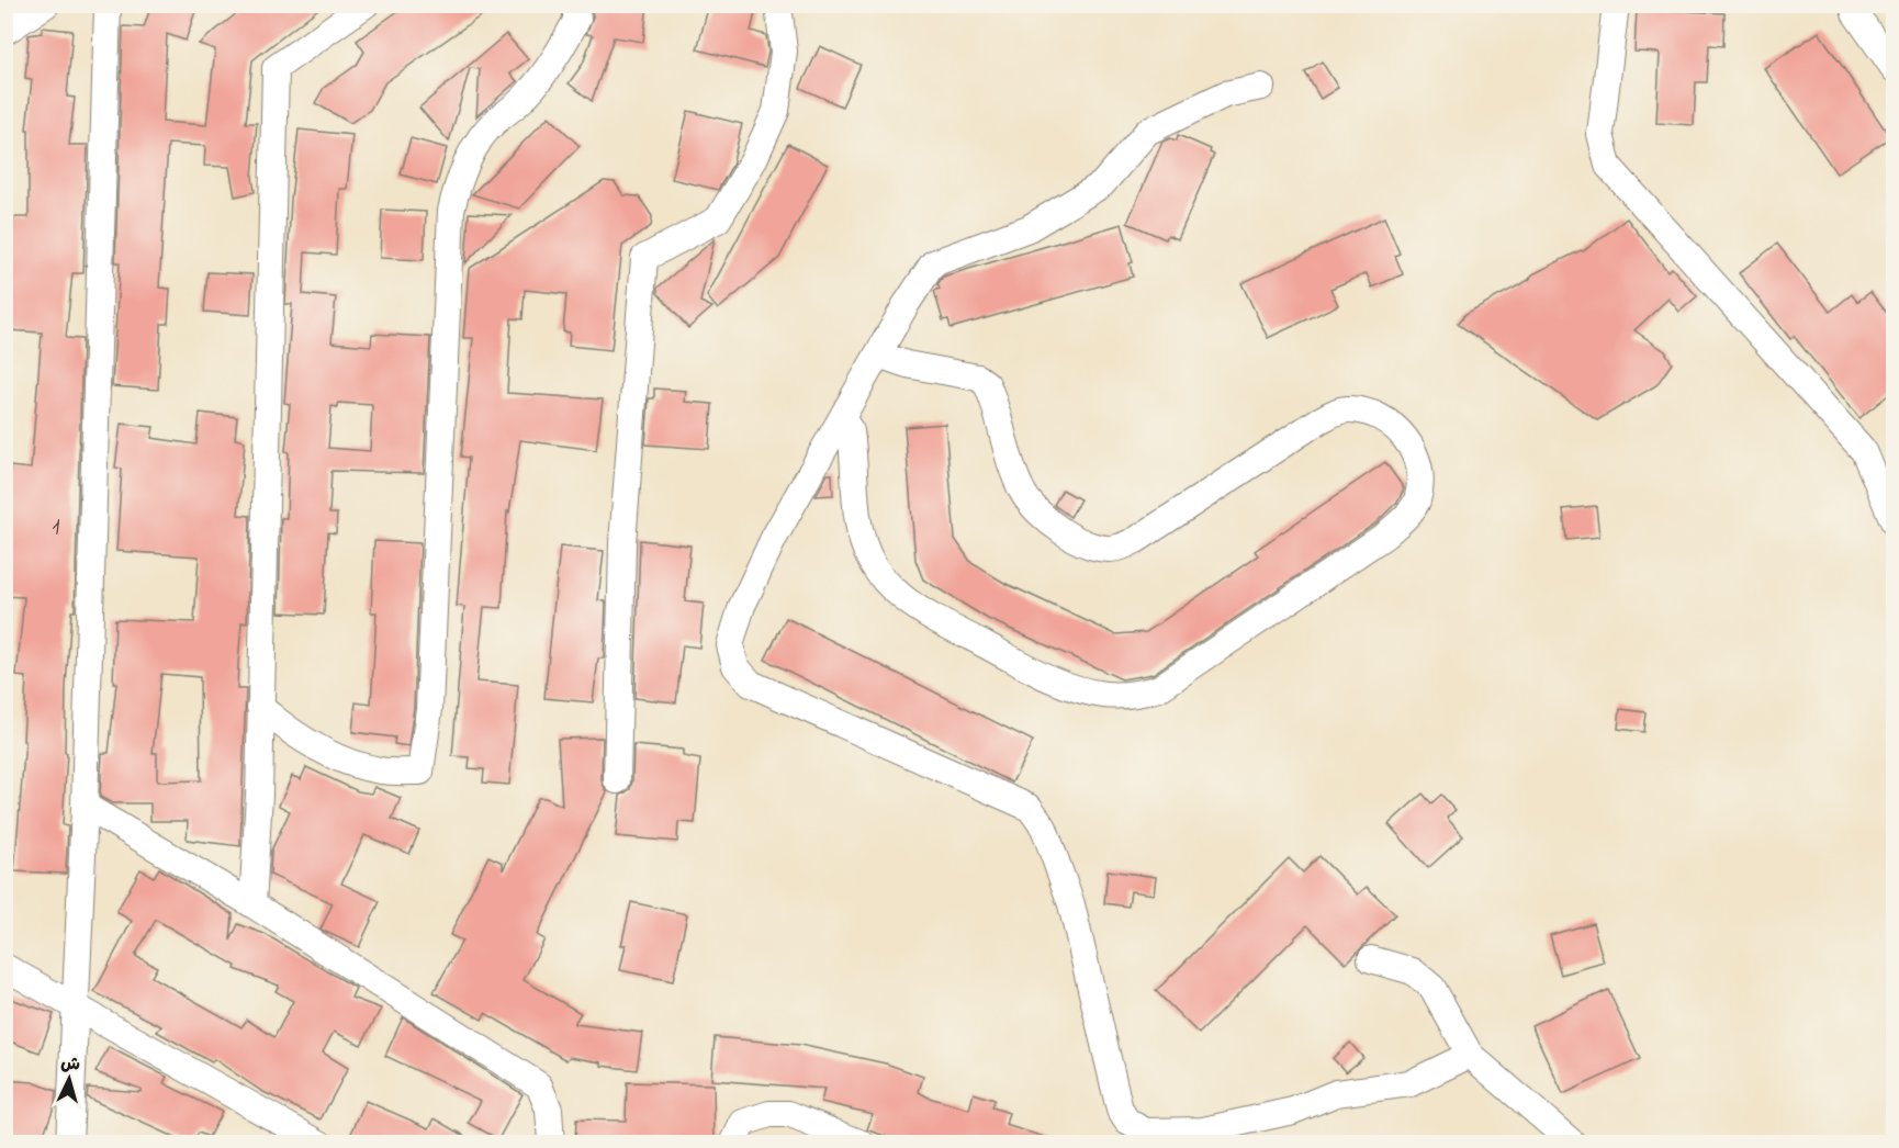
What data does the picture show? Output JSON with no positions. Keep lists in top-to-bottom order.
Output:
{
  "house_numbers": ["1"],
  "north": "top"
}
